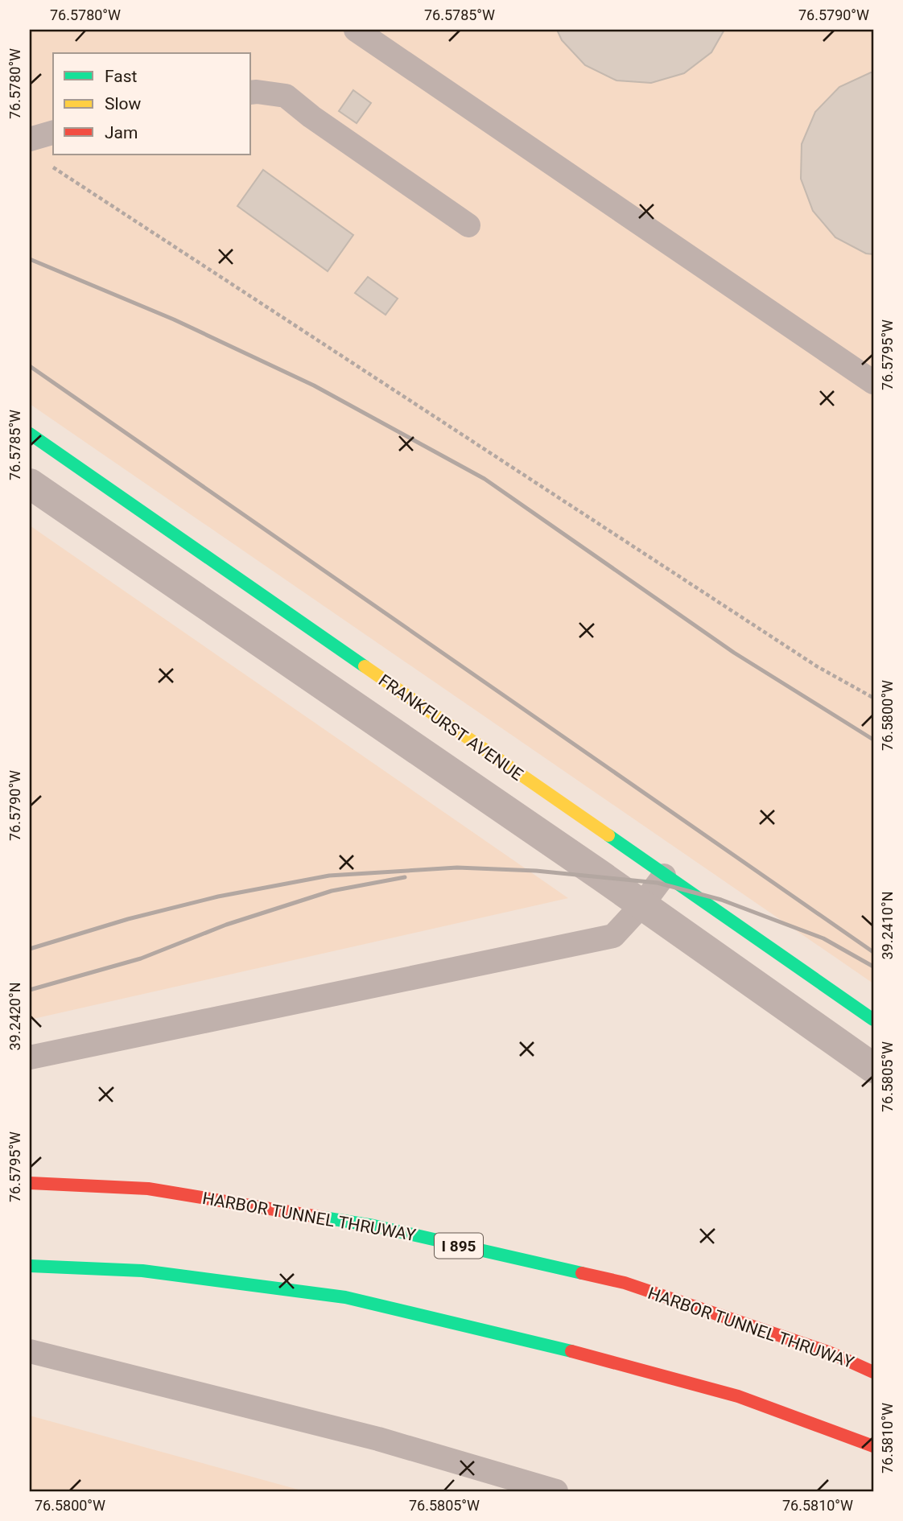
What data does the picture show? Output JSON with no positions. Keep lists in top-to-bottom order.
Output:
{
  "streets": {
    "main road": ["FRANKFURST AVENUE", "HARBOR TUNNEL THRUWAY", "I 895"]
  },
  "legend": ["Fast", "Slow", "Jam"],
  "coordinates": [
    "76.5780°W",
    "76.5785°W",
    "76.5790°W",
    "76.5795°W",
    "76.5800°W",
    "39.2410°N",
    "39.2420°N",
    "76.5805°W",
    "76.5810°W"
  ]
}
